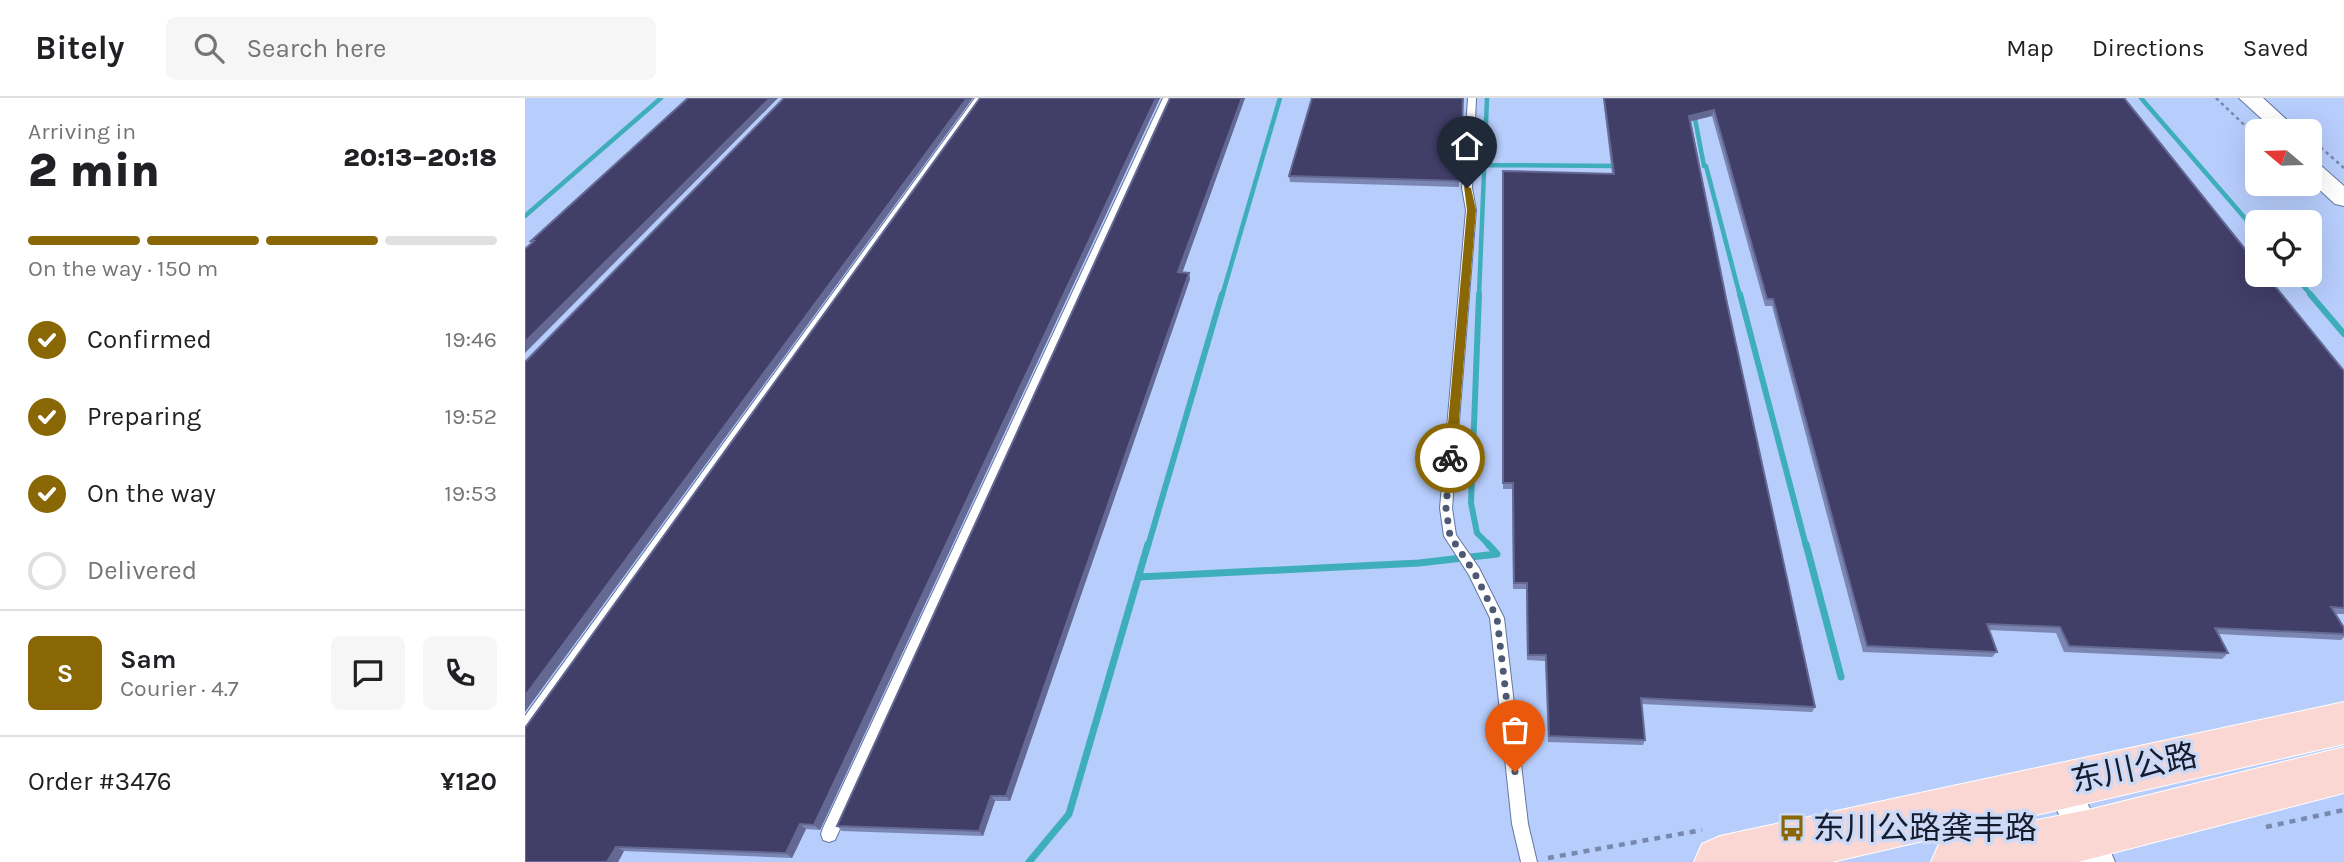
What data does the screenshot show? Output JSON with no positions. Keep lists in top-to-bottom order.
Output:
{
  "streets": {
    "main road": ["东川公路"]
  },
  "places": {
    "bus stop": ["东川公路龚丰路"]
  },
  "north": "left",
  "page": {
    "header": "Bitely",
    "search": "Search here",
    "nav": ["Map", "Directions", "Saved"],
    "heading": ["2 min", "Arriving in", "20:13–20:18"],
    "panel": [
      "Sam",
      "Courier · 4.7",
      "Order #3476",
      "¥120"
    ],
    "bar": "On the way · 150 m",
    "list": [
      ["Confirmed", "19:46"],
      ["Preparing", "19:52"],
      ["On the way", "19:53"],
      "Delivered"
    ],
    "round": "S"
  }
}
